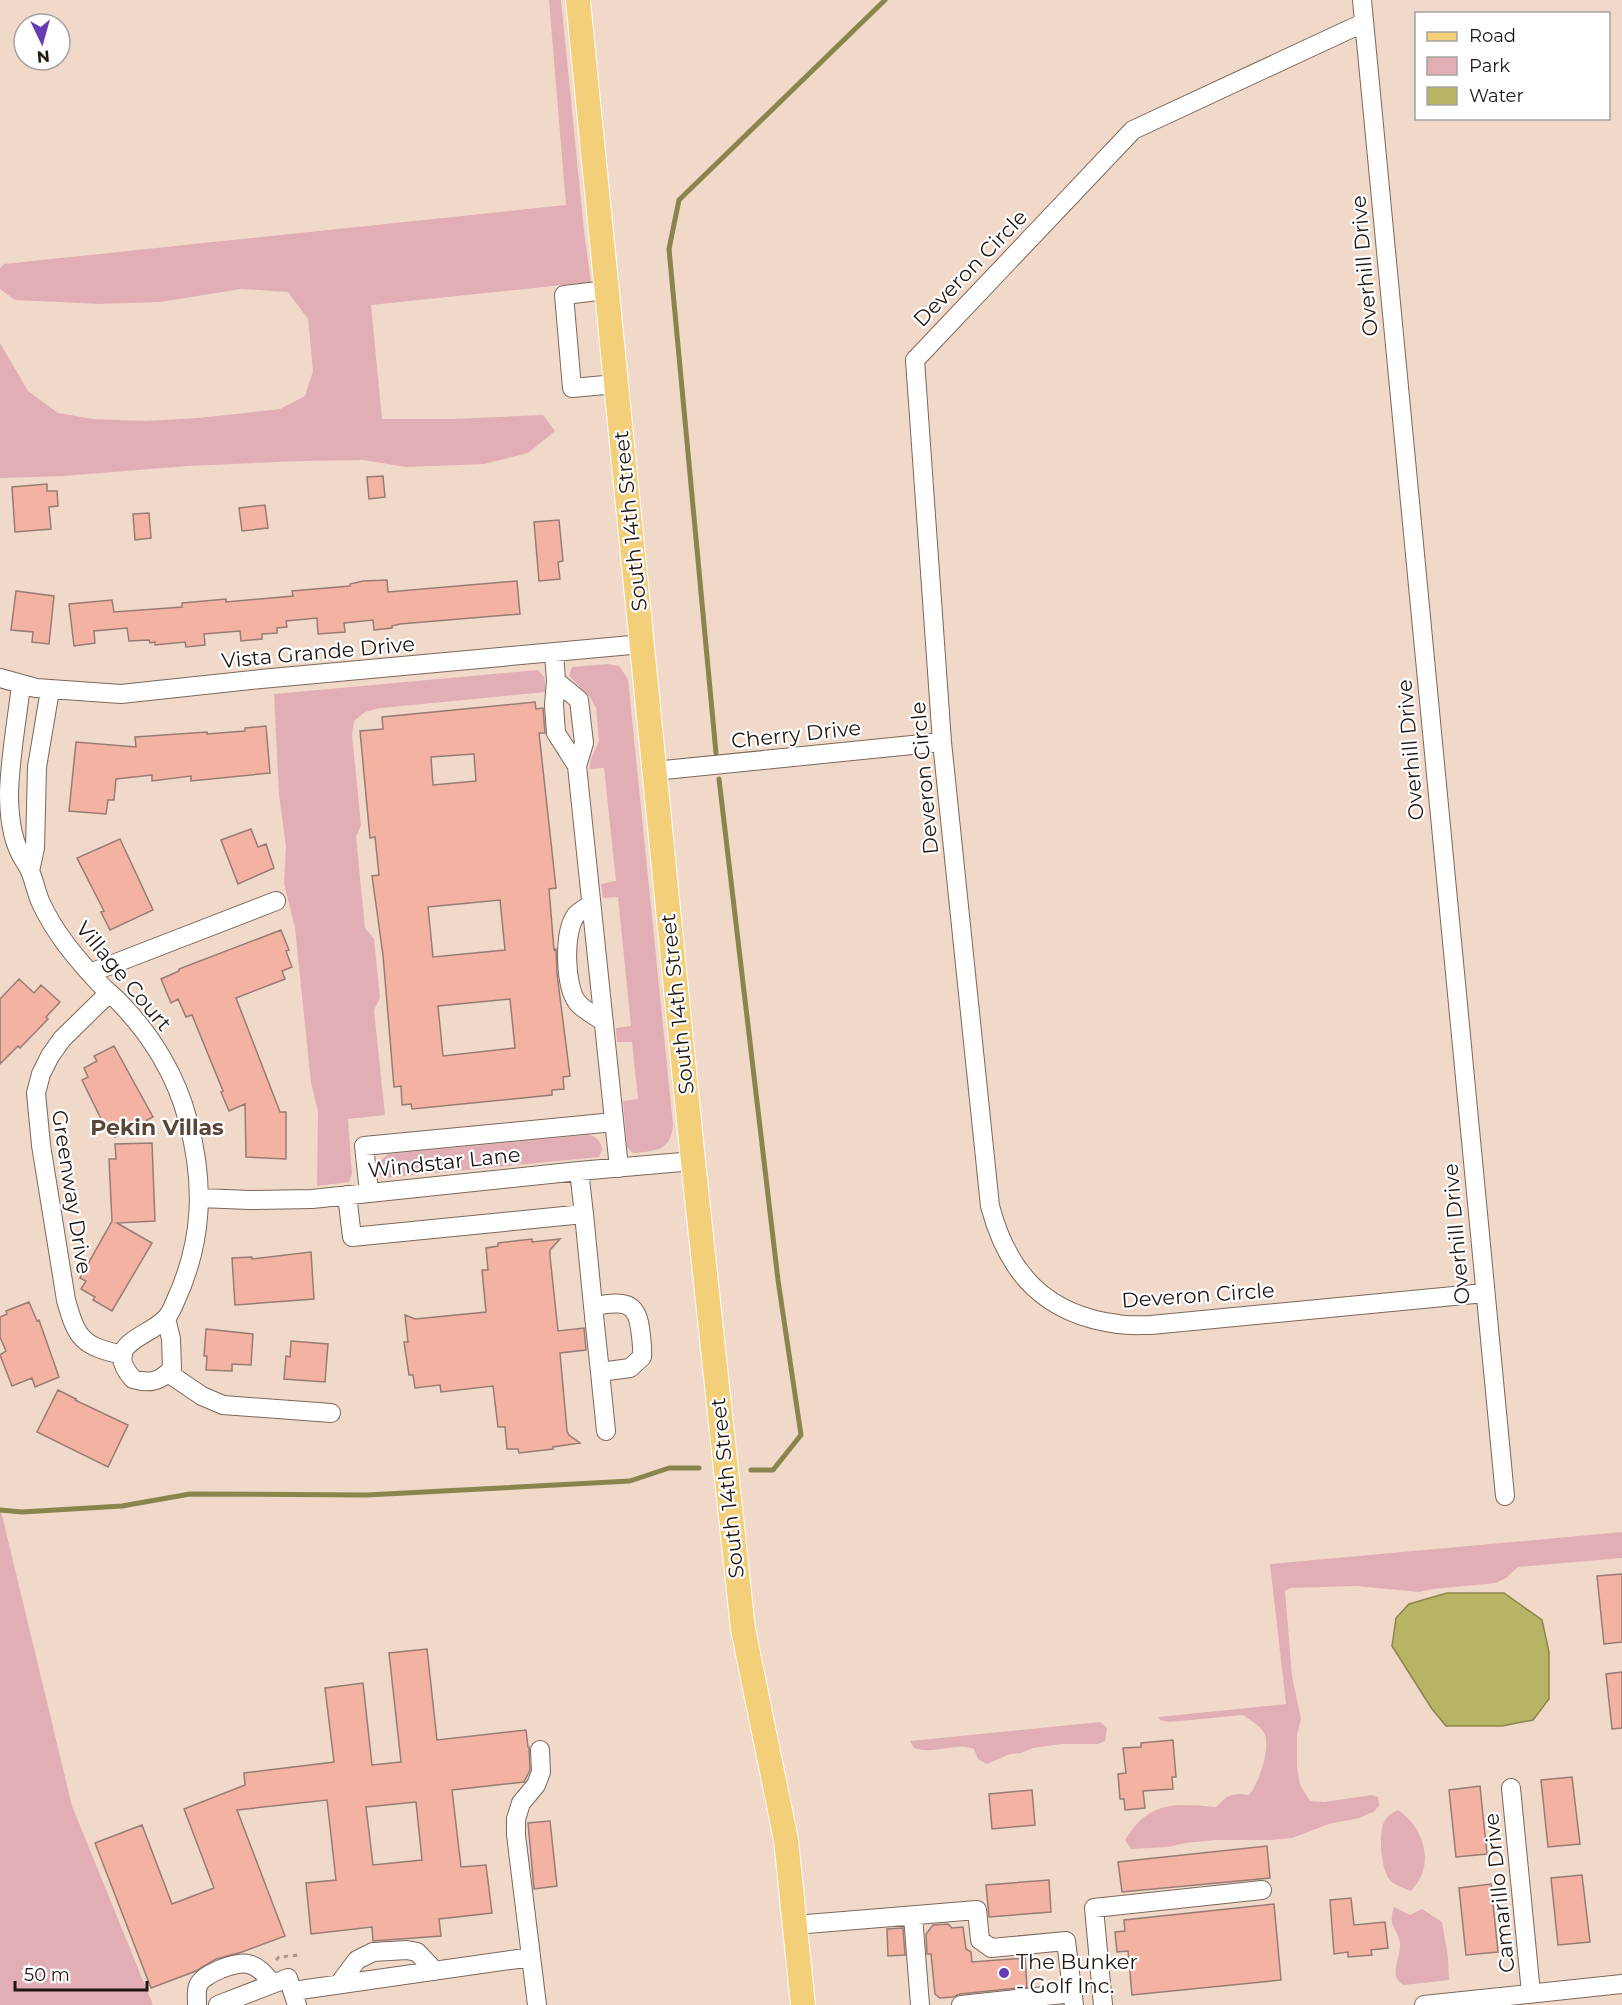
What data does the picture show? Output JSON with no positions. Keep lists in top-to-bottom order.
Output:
{
  "streets": {
    "main road": ["South 14th Street"],
    "street": [
      "Overhill Drive",
      "Deveron Circle",
      "Vista Grande Drive",
      "Cherry Drive",
      "Village Court",
      "Windstar Lane",
      "Greenway Drive",
      "Camarillo Drive"
    ]
  },
  "crossings": [
    ["Overhill Drive", "Deveron Circle"],
    ["Deveron Circle", "Cherry Drive"],
    ["South 14th Street", "Vista Grande Drive"],
    ["South 14th Street", "Cherry Drive"],
    ["South 14th Street", "Windstar Lane"],
    ["Vista Grande Drive", "Village Court"],
    ["Village Court", "Windstar Lane"],
    ["Village Court", "Greenway Drive"]
  ],
  "districts": ["Pekin Villas"],
  "places": ["The Bunker - Golf Inc."],
  "legend": ["Road", "Park", "Water"],
  "scale_bar": "50 m",
  "north": "bottom"
}
